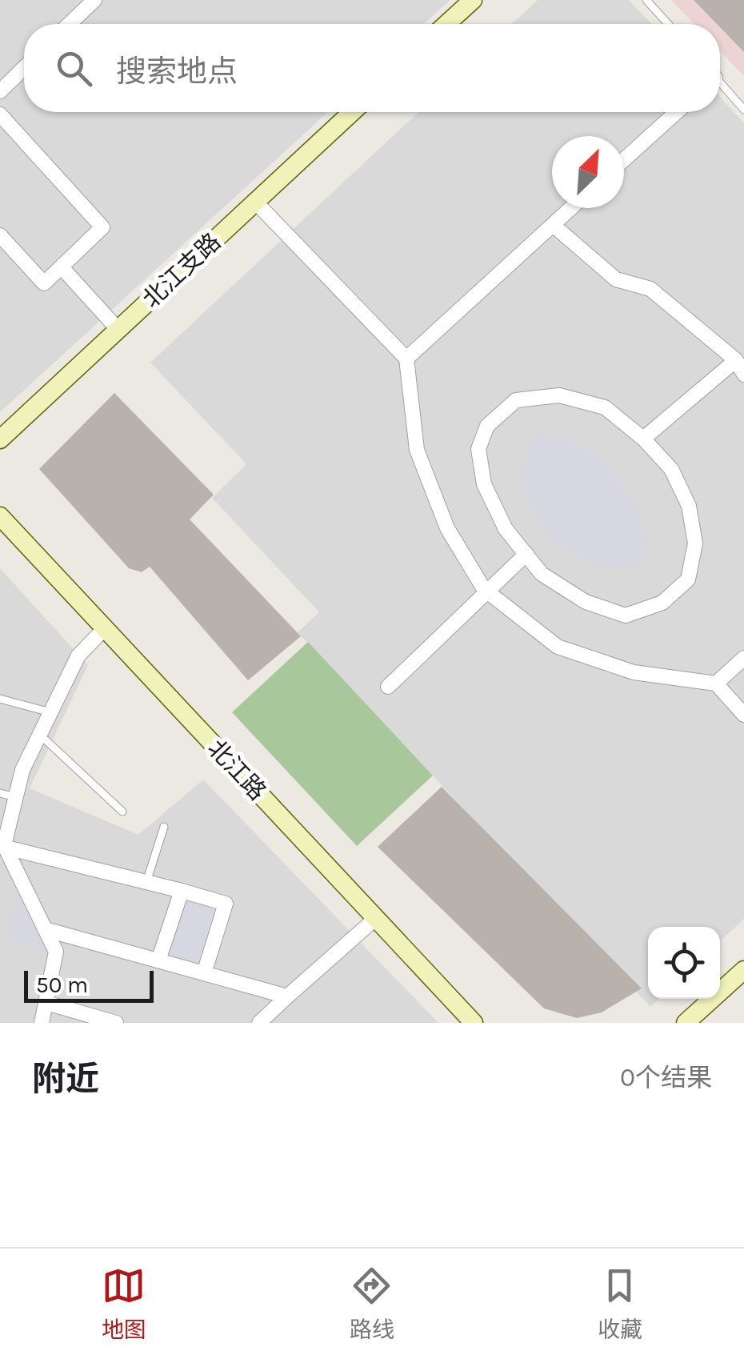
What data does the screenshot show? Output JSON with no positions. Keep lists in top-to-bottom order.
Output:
{
  "streets": {
    "street": ["北江支路", "北江路"]
  },
  "scale_bar": "50 m",
  "north": "top right",
  "page": {
    "search": "搜索地点",
    "scale": "50 m",
    "heading": ["附近", "0个结果"],
    "nav": ["地图", "路线", "收藏"]
  }
}
